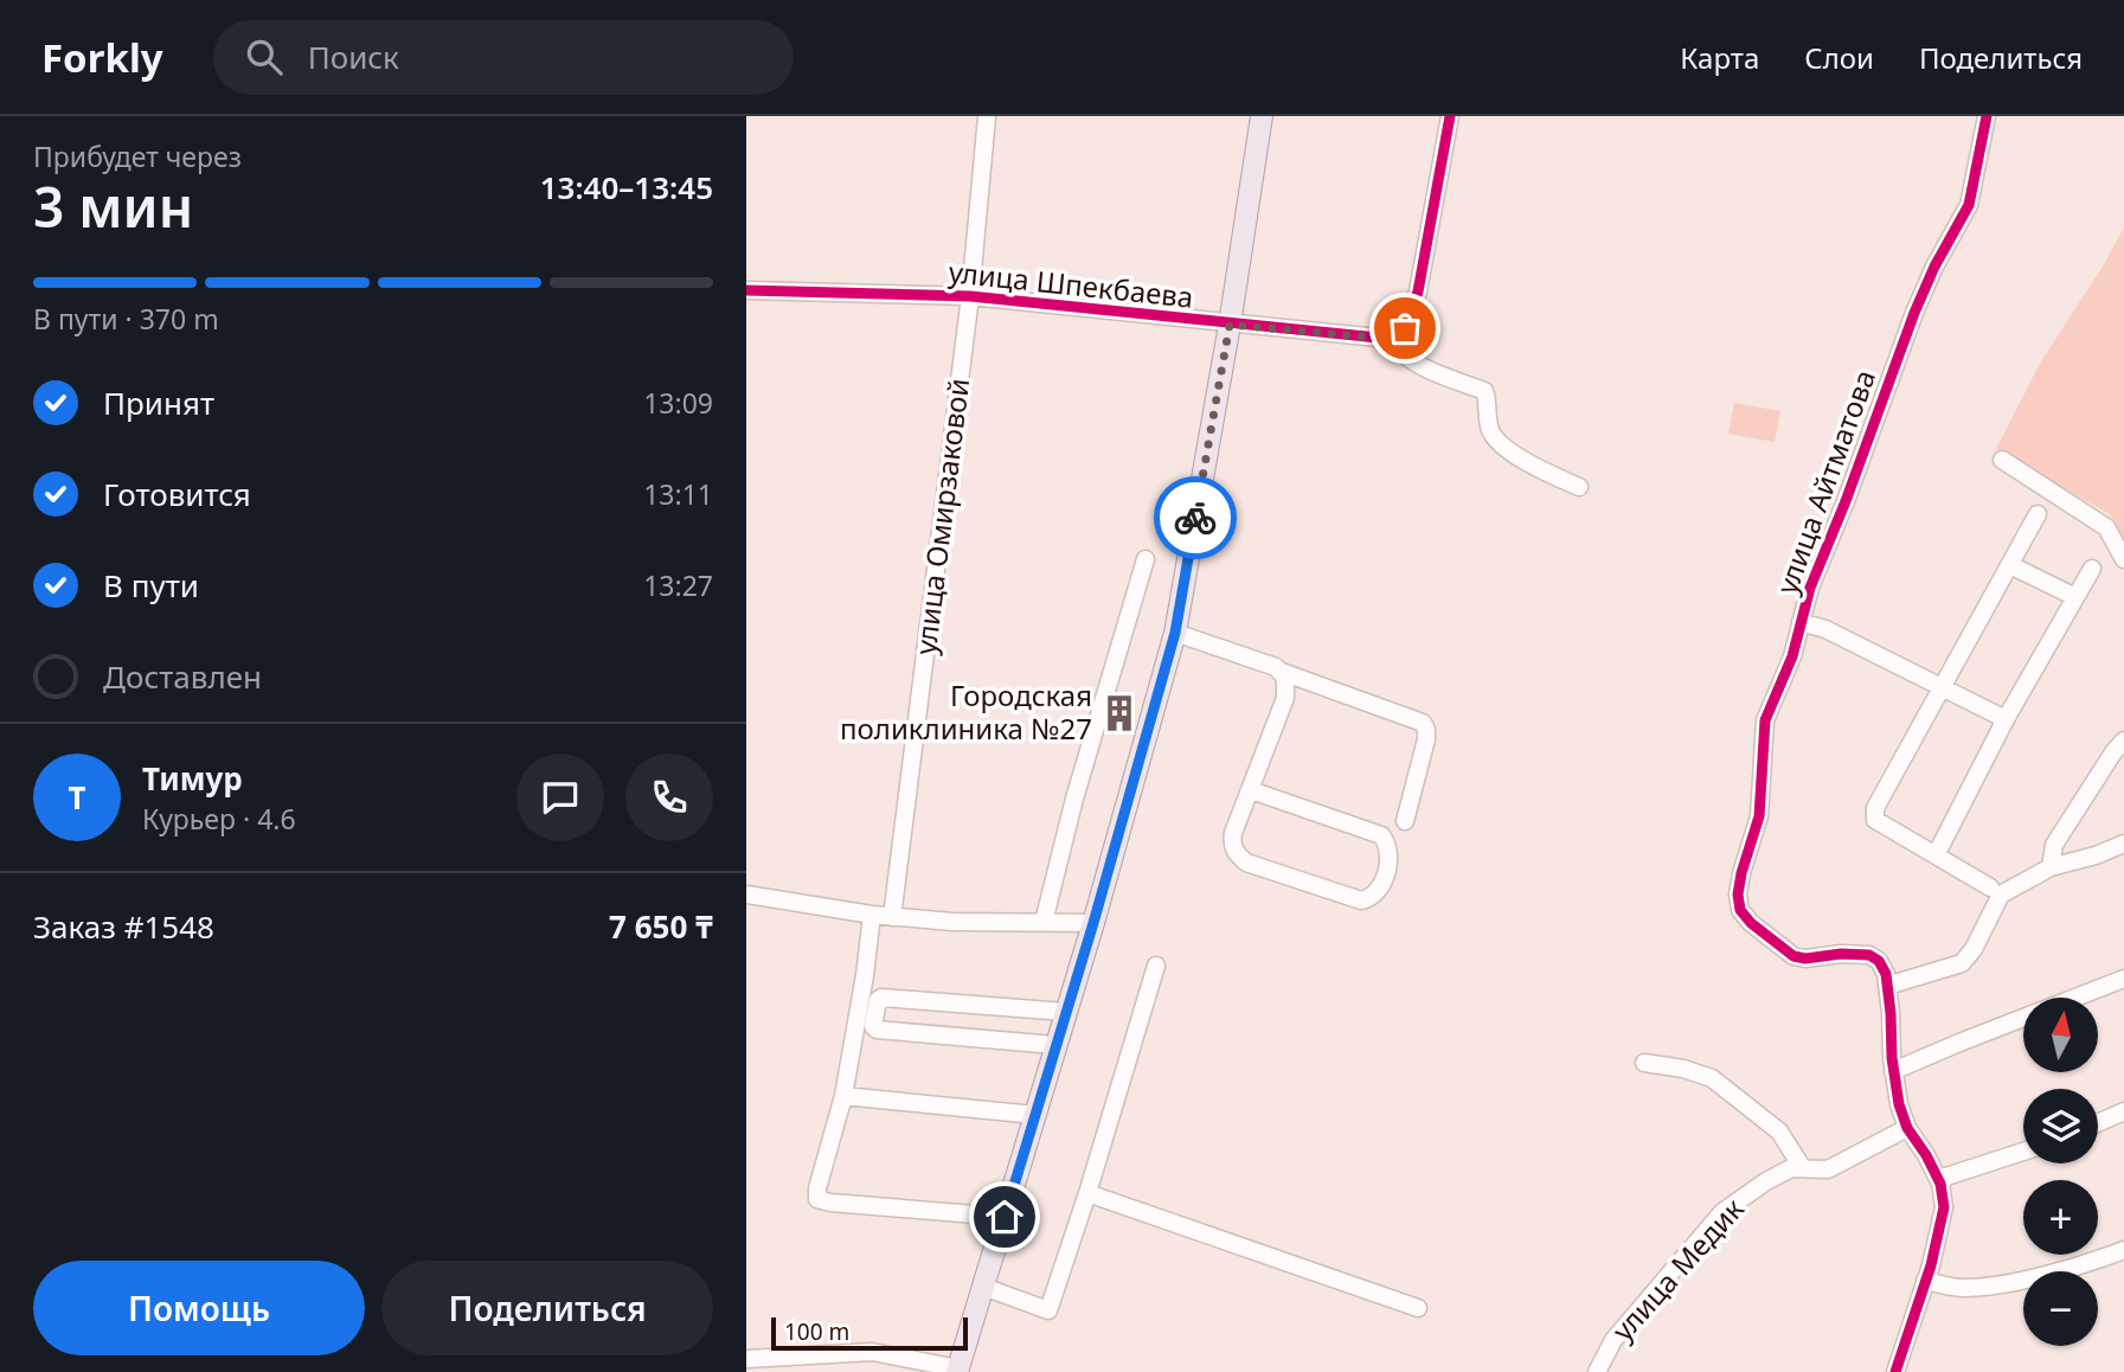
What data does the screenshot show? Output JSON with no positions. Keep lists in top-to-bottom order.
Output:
{
  "streets": {
    "street": [
      "улица Шпекбаева",
      "улица Айтматова",
      "улица Омирзаковой",
      "улица Медик"
    ]
  },
  "crossings": [
    ["улица Шпекбаева", "улица Омирзаковой"]
  ],
  "places": {
    "building": ["Городская поликлиника №27"]
  },
  "scale_bar": "100 m",
  "north": "top",
  "page": {
    "header": "Forkly",
    "search": "Поиск",
    "nav": ["Карта", "Слои", "Поделиться"],
    "heading": ["3 мин", "Прибудет через", "13:40–13:45"],
    "panel": [
      "Тимур",
      "Курьер · 4.6",
      "Заказ #1548",
      "7 650 ₸"
    ],
    "bar": "В пути · 370 m",
    "list": [
      ["Принят", "13:09"],
      ["Готовится", "13:11"],
      ["В пути", "13:27"],
      "Доставлен"
    ],
    "round": "Т",
    "map_buttons": ["+", "−"],
    "buttons": ["Помощь", "Поделиться"],
    "scale": "100 m"
  }
}
